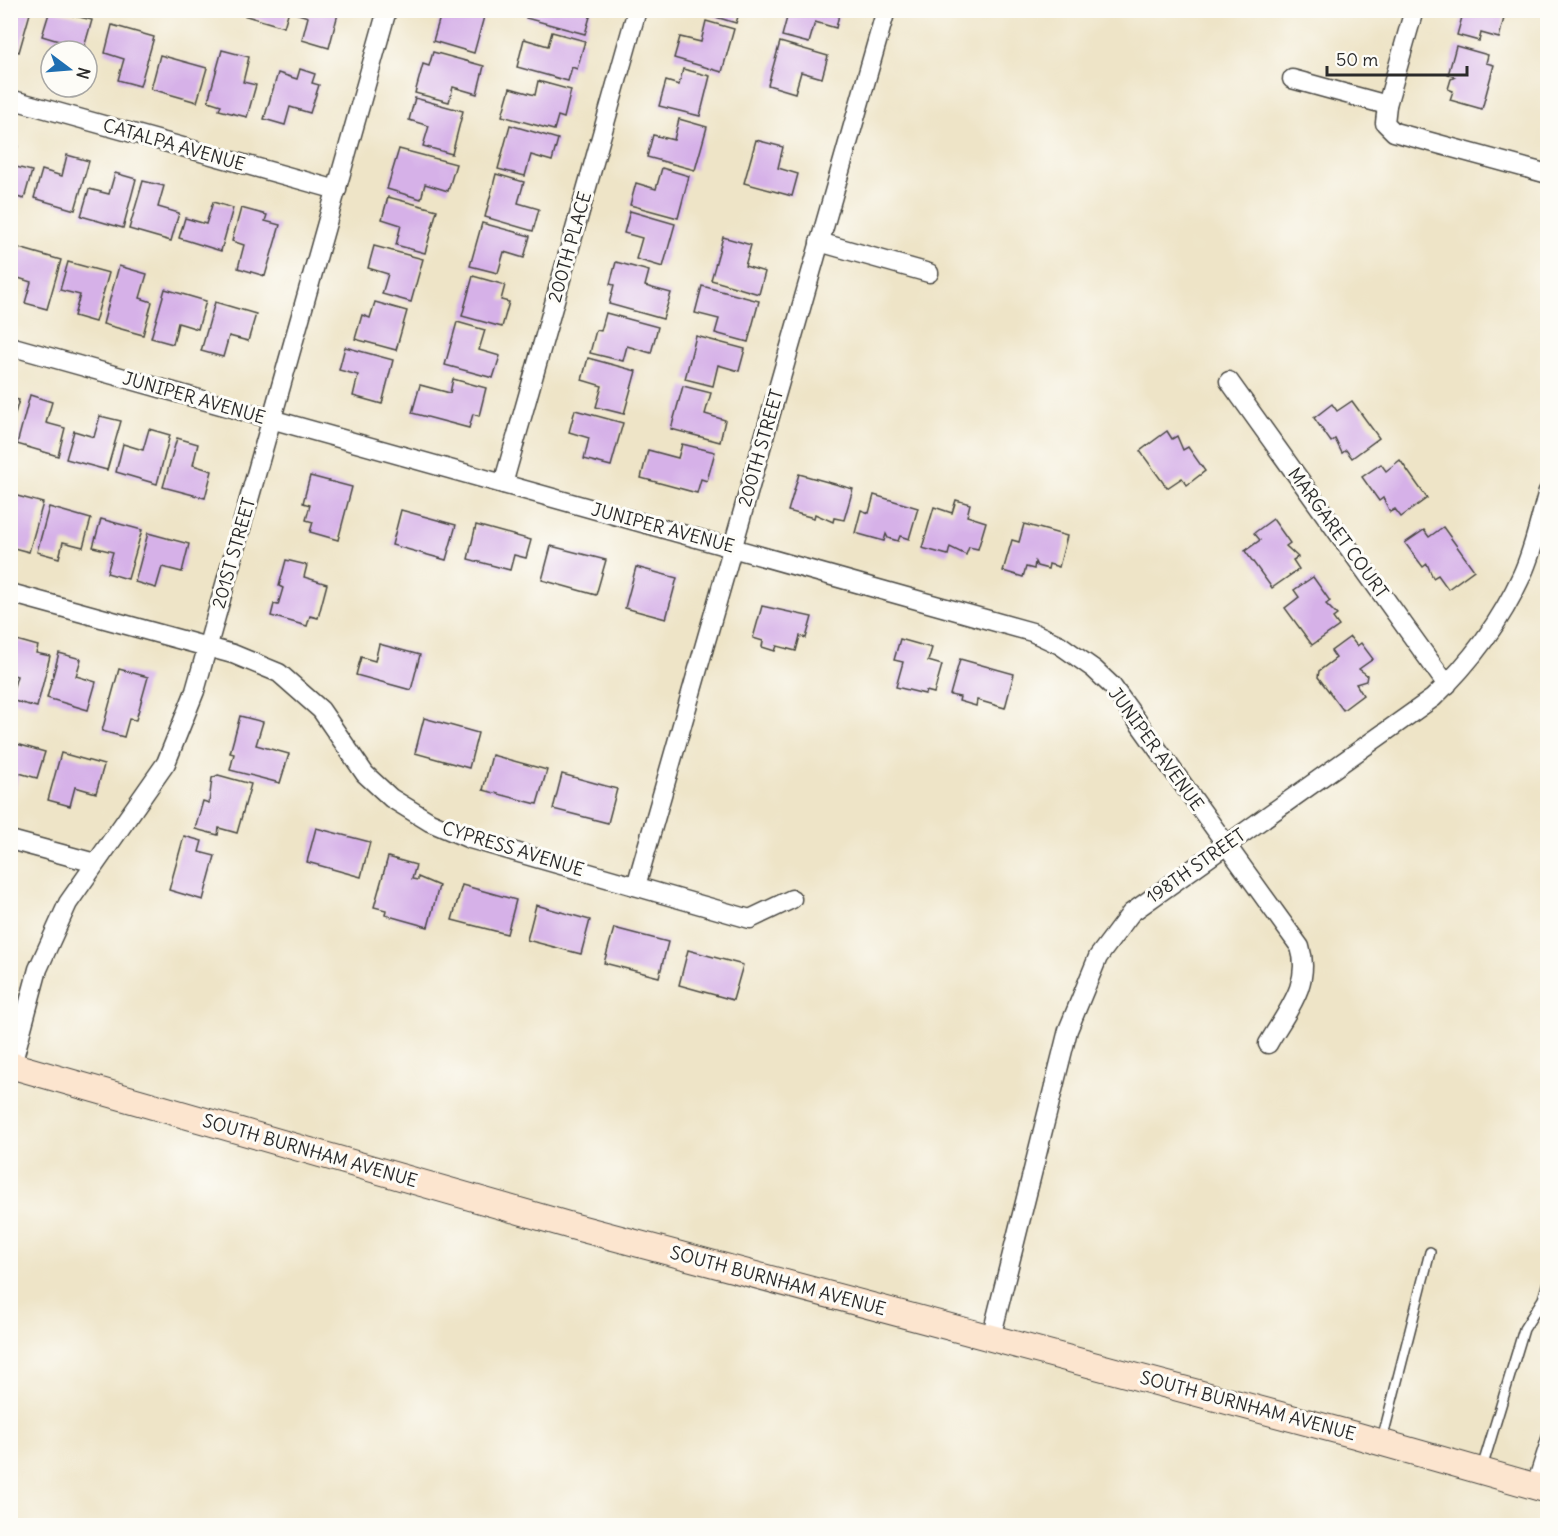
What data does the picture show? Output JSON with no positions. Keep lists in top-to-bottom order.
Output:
{
  "streets": {
    "main road": ["SOUTH BURNHAM AVENUE"],
    "street": [
      "CATALPA AVENUE",
      "200TH PLACE",
      "JUNIPER AVENUE",
      "200TH STREET",
      "MARGARET COURT",
      "201ST STREET",
      "CYPRESS AVENUE",
      "198TH STREET"
    ]
  },
  "crossings": [
    ["CATALPA AVENUE", "201ST STREET"],
    ["200TH PLACE", "JUNIPER AVENUE"],
    ["JUNIPER AVENUE", "200TH STREET"],
    ["JUNIPER AVENUE", "201ST STREET"],
    ["JUNIPER AVENUE", "198TH STREET"],
    ["200TH STREET", "CYPRESS AVENUE"],
    ["MARGARET COURT", "198TH STREET"],
    ["201ST STREET", "CYPRESS AVENUE"],
    ["201ST STREET", "SOUTH BURNHAM AVENUE"],
    ["198TH STREET", "SOUTH BURNHAM AVENUE"]
  ],
  "scale_bar": "50 m",
  "north": "right"
}
